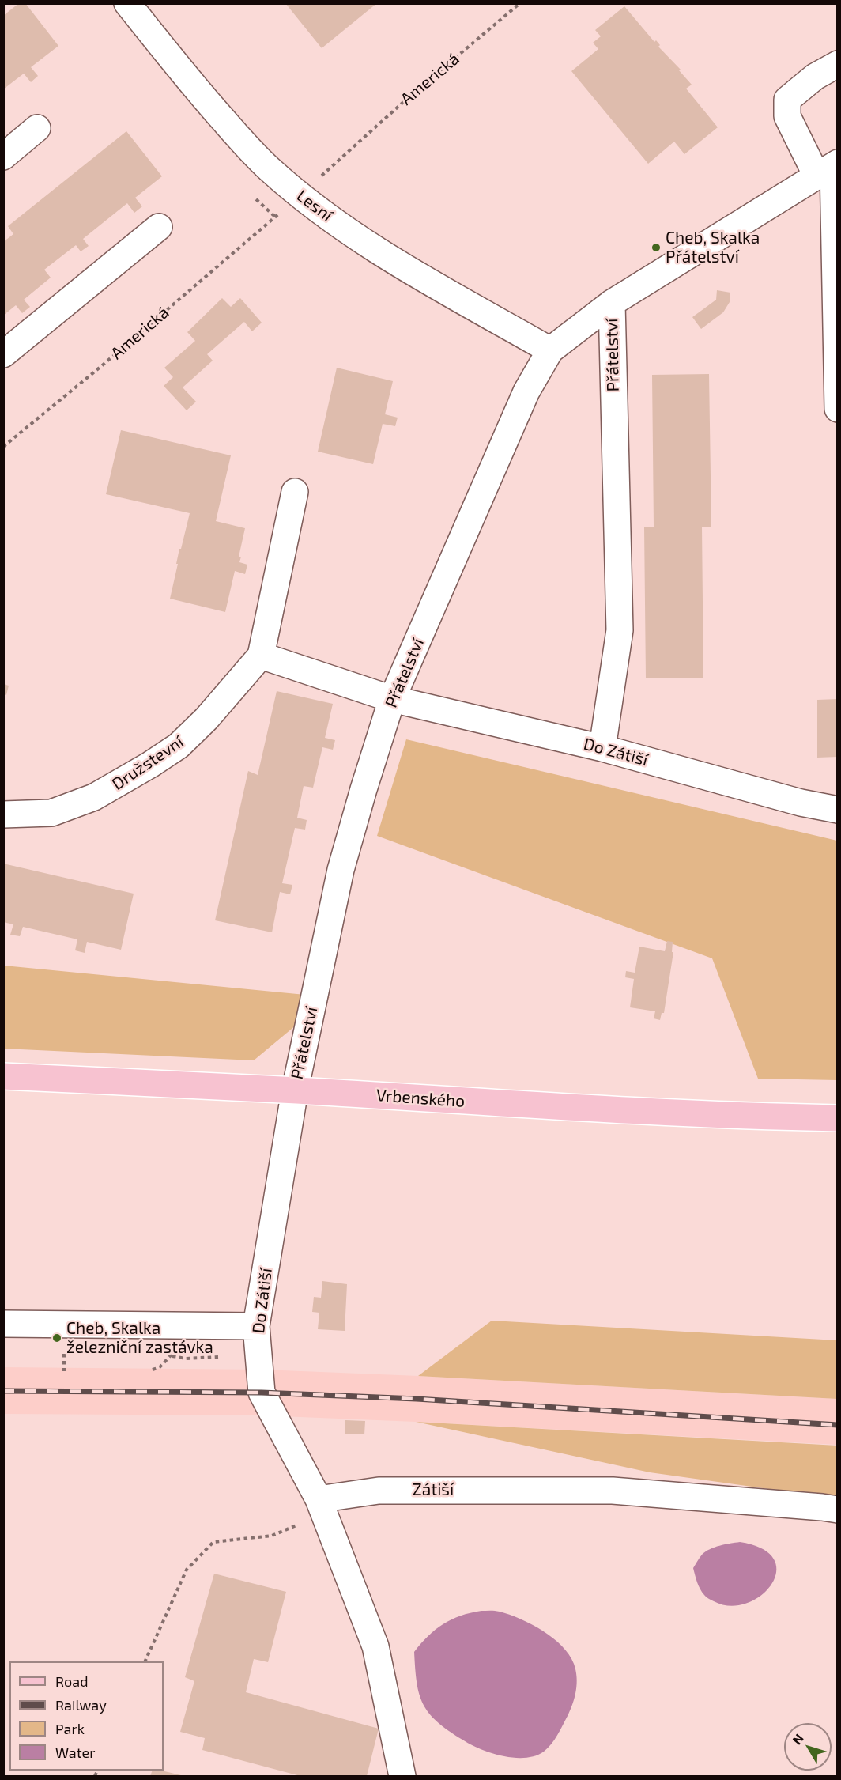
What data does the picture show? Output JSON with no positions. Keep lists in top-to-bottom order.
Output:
{
  "streets": {
    "main road": ["Vrbenského"],
    "street": [
      "Lesní",
      "Přátelství",
      "Do Zátiší",
      "Družstevní",
      "Zátiší"
    ],
    "path": ["Americká"]
  },
  "crossings": [
    ["Americká", "Lesní"],
    ["Lesní", "Přátelství"],
    ["Přátelství", "Do Zátiší"],
    ["Přátelství", "Vrbenského"],
    ["Do Zátiší", "Vrbenského"],
    ["Do Zátiší", "Zátiší"]
  ],
  "places": ["Cheb, Skalka Přátelství", "Cheb, Skalka železniční zastávka"],
  "legend": [
    "Road",
    "Railway",
    "Park",
    "Water"
  ],
  "north": "top left"
}
